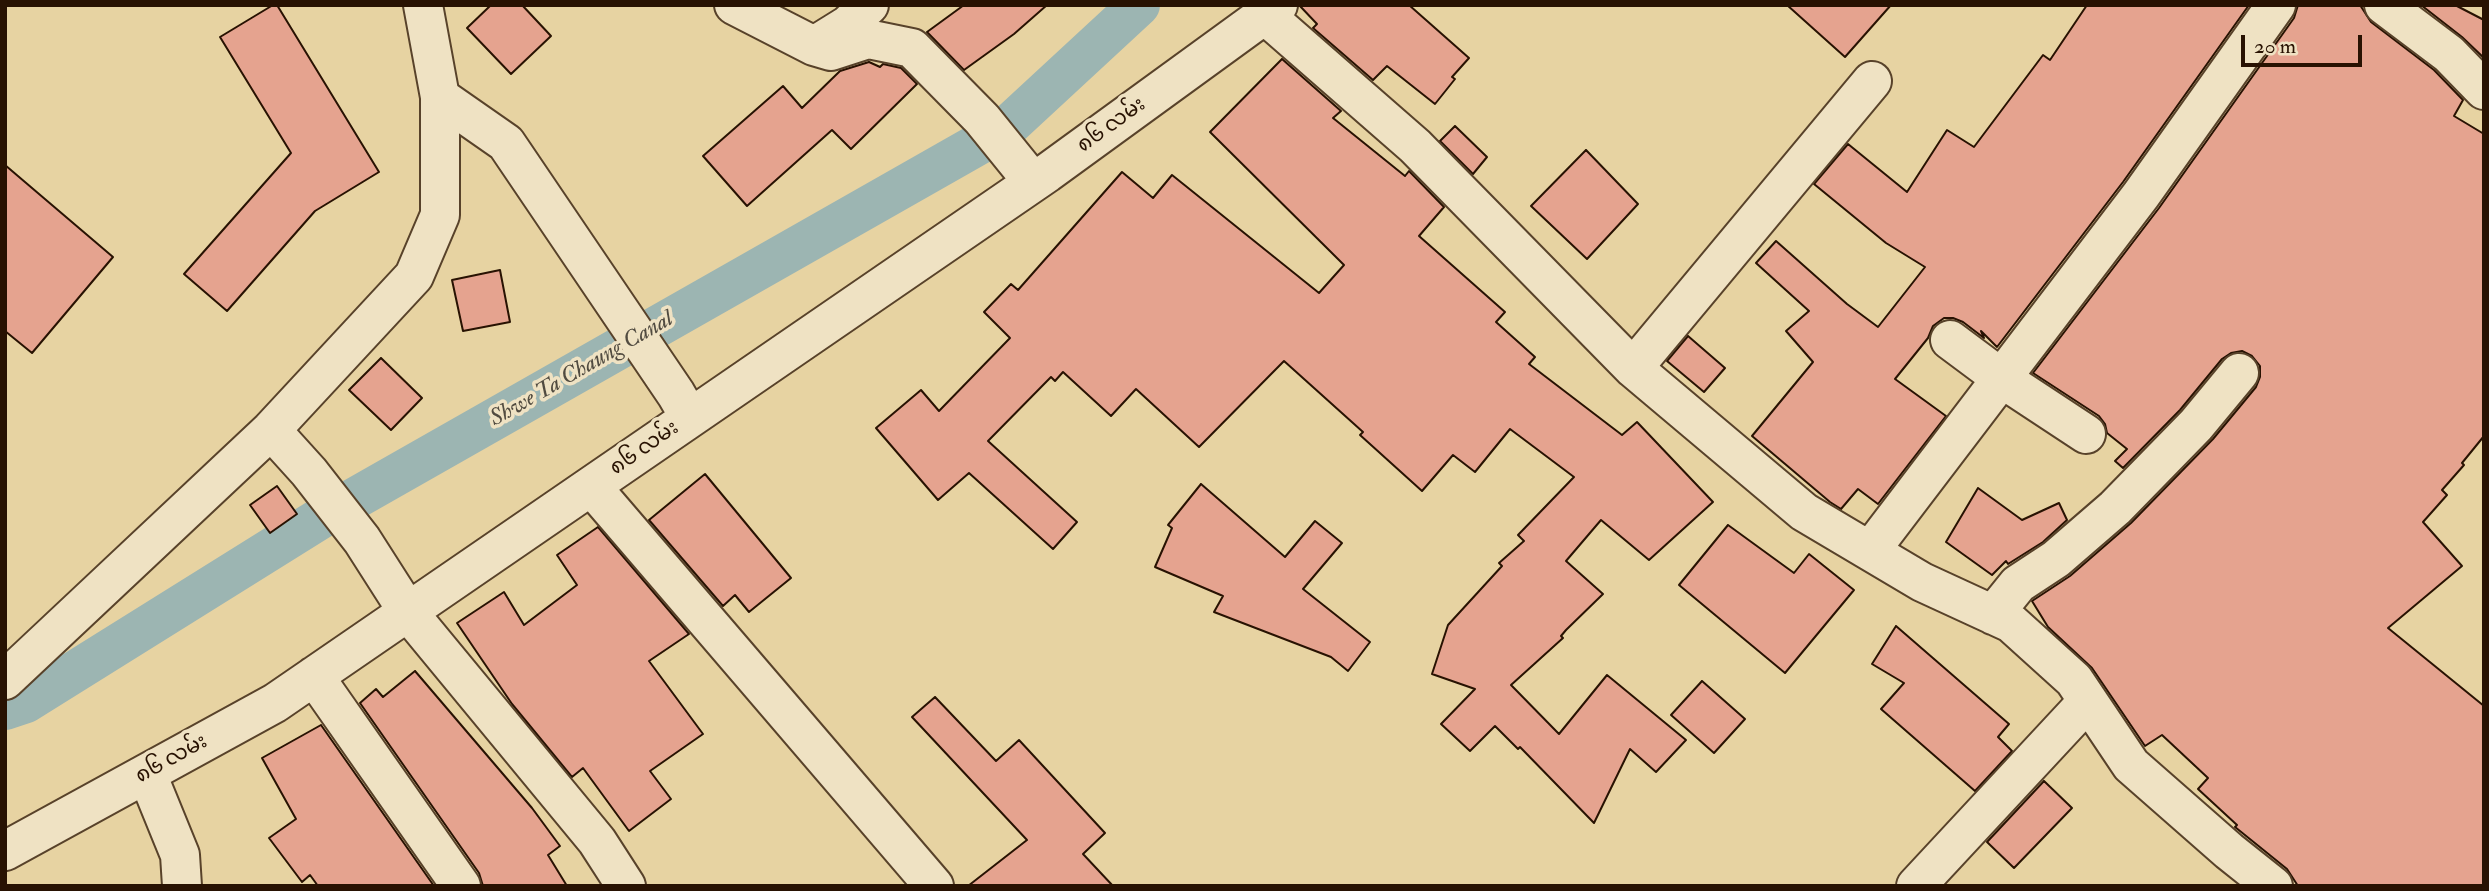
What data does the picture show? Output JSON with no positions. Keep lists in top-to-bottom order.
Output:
{
  "streets": {
    "street": ["၈၆ လမ်း"]
  },
  "water": ["Shwe Ta Chaung Canal"],
  "scale_bar": "20 m"
}
